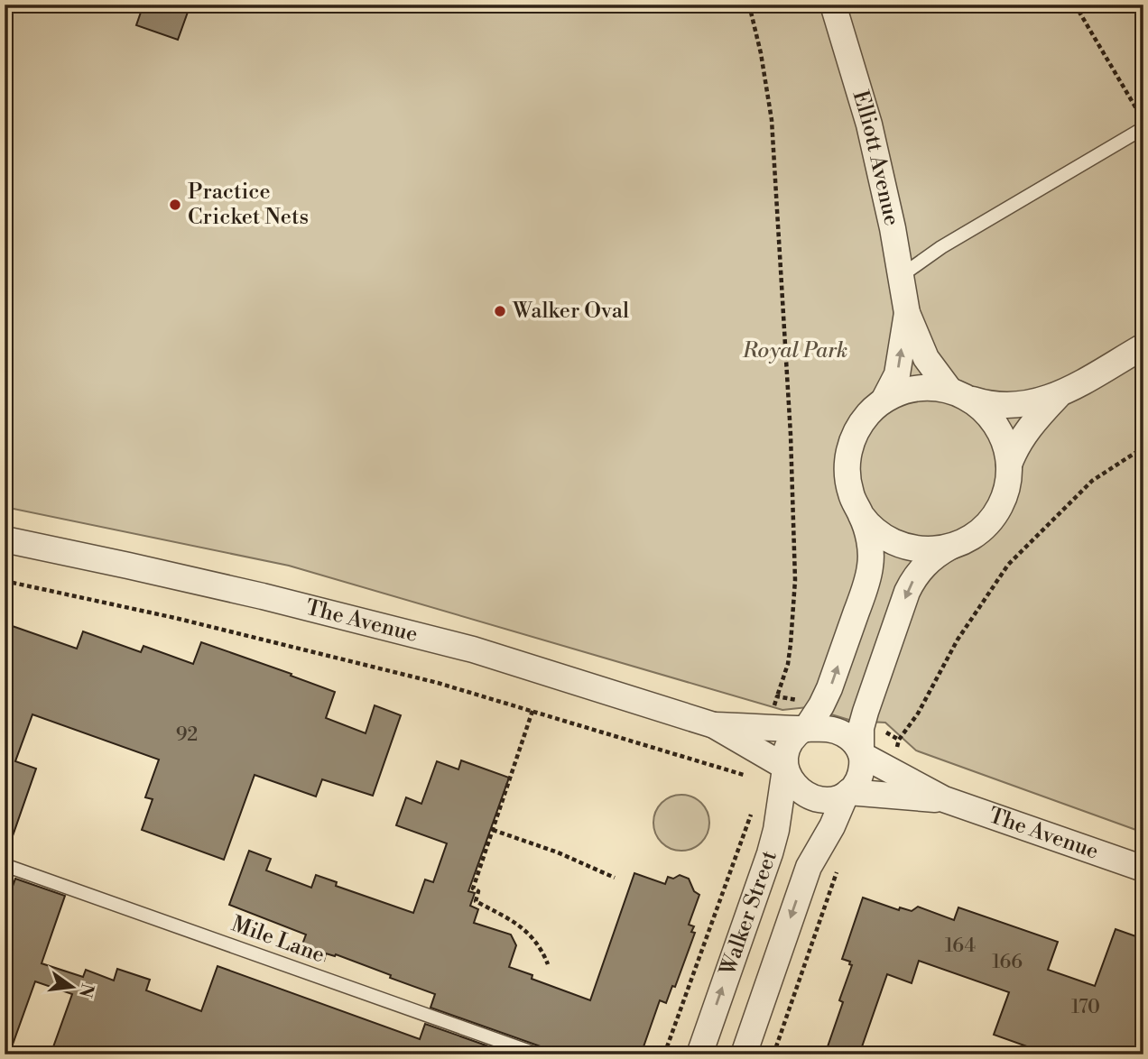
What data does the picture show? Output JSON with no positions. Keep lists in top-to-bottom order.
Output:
{
  "streets": {
    "street": ["Elliott Avenue", "The Avenue", "Walker Street"],
    "lane": ["Mile Lane"]
  },
  "crossings": [
    ["The Avenue", "Walker Street"]
  ],
  "parks": ["Royal Park"],
  "places": ["Practice Cricket Nets", "Walker Oval"],
  "house_numbers": [
    "92",
    "164",
    "166",
    "170"
  ],
  "north": "right"
}
